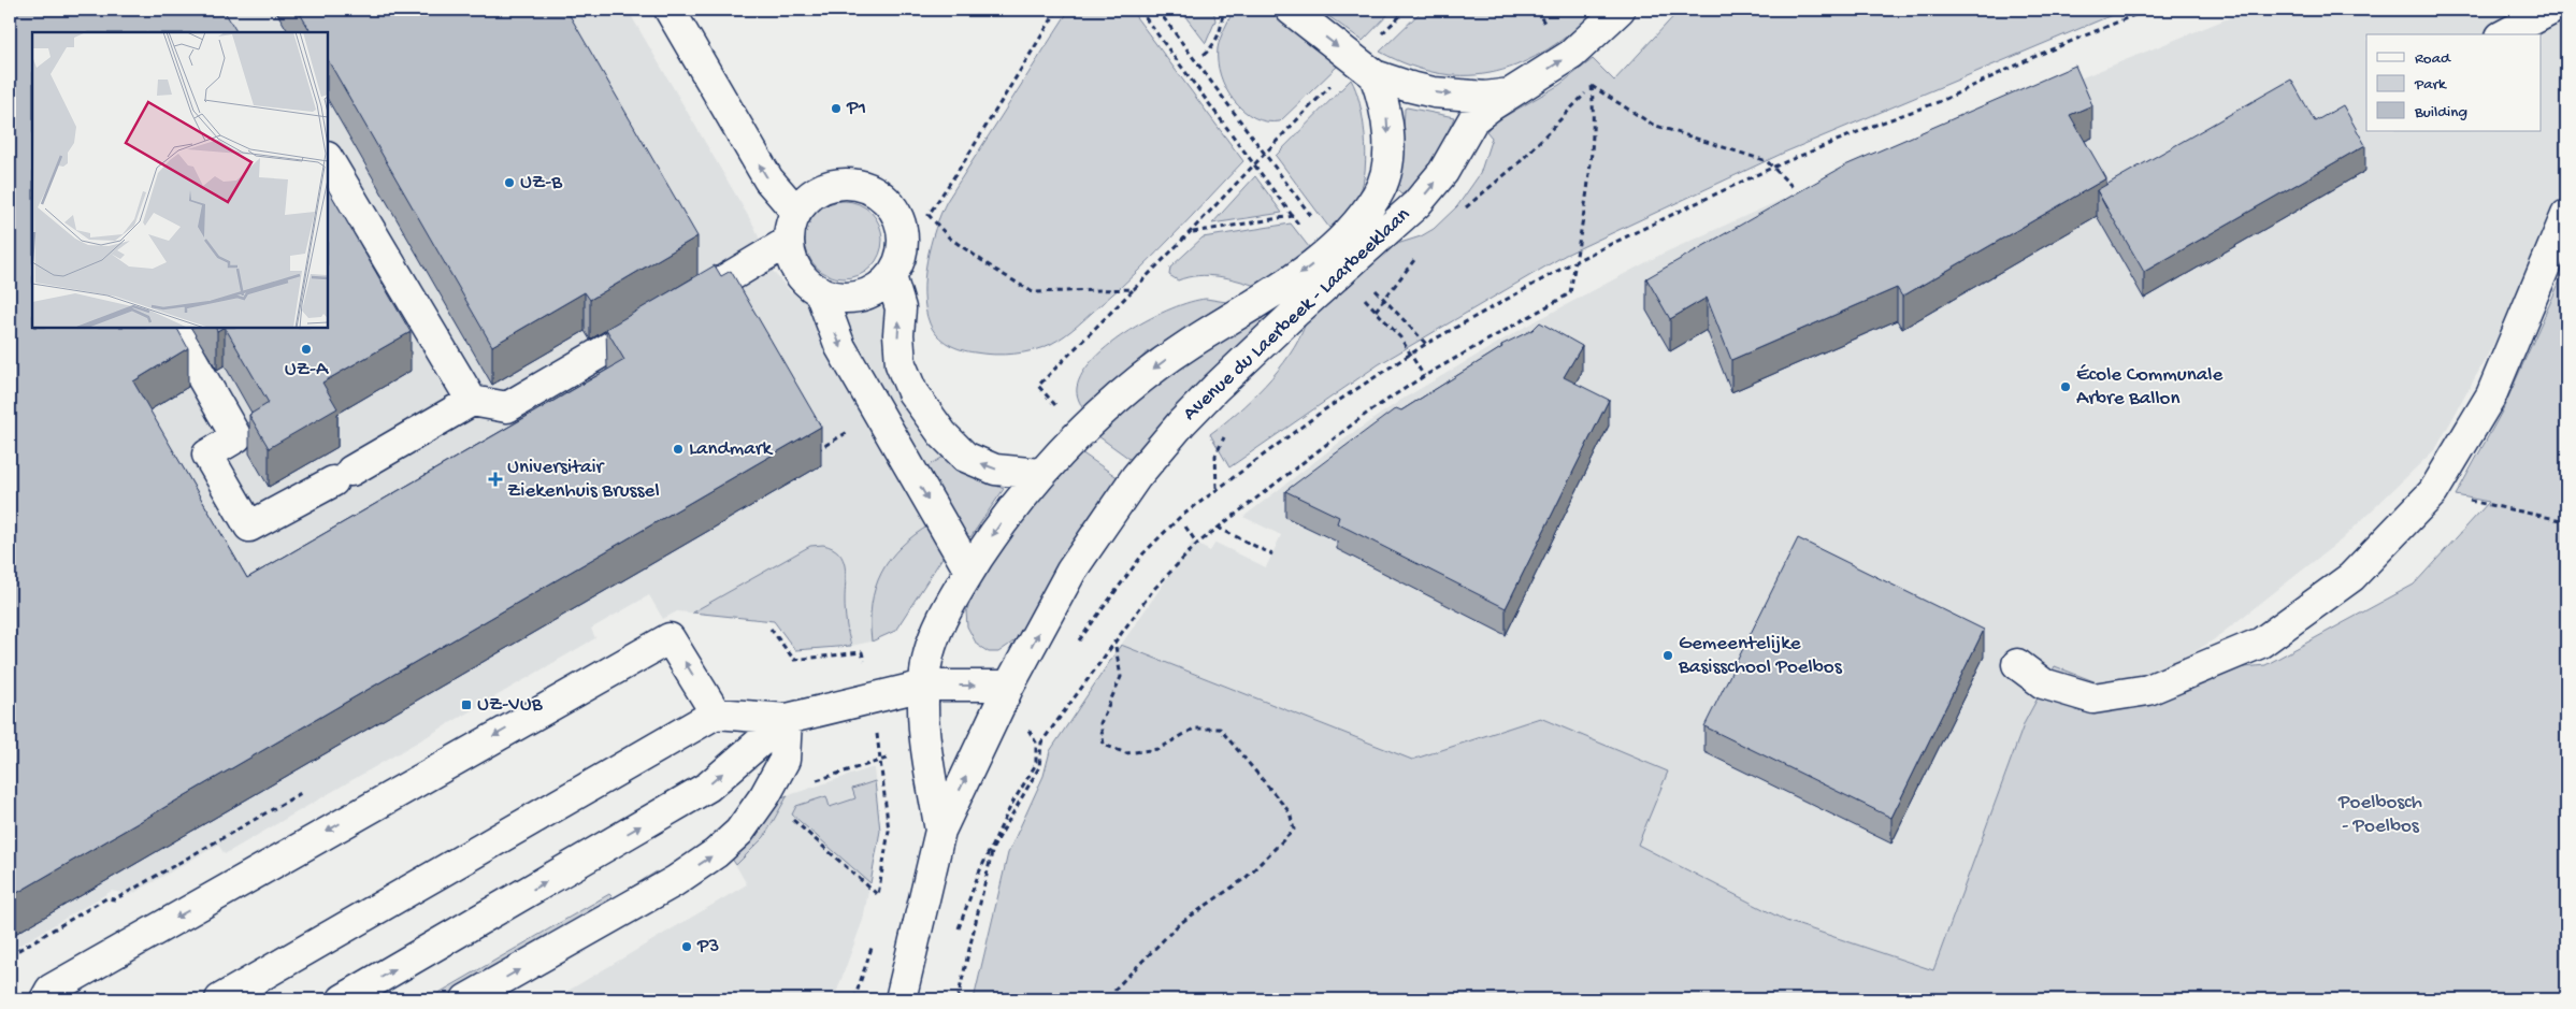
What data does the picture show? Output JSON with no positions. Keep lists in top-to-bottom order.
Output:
{
  "streets": {
    "street": ["Avenue du Laerbeek - Laarbeeklaan"]
  },
  "parks": ["Poelbosch - Poelbos"],
  "places": {
    "other": [
      "P1",
      "UZ-B",
      "UZ-A",
      "École Communale Arbre Ballon",
      "Landmark",
      "Gemeentelijke Basisschool Poelbos",
      "P3"
    ],
    "health": ["Universitair Ziekenhuis Brussel"],
    "transit": ["UZ-VUB"]
  },
  "legend": ["Road", "Park", "Building"]
}
